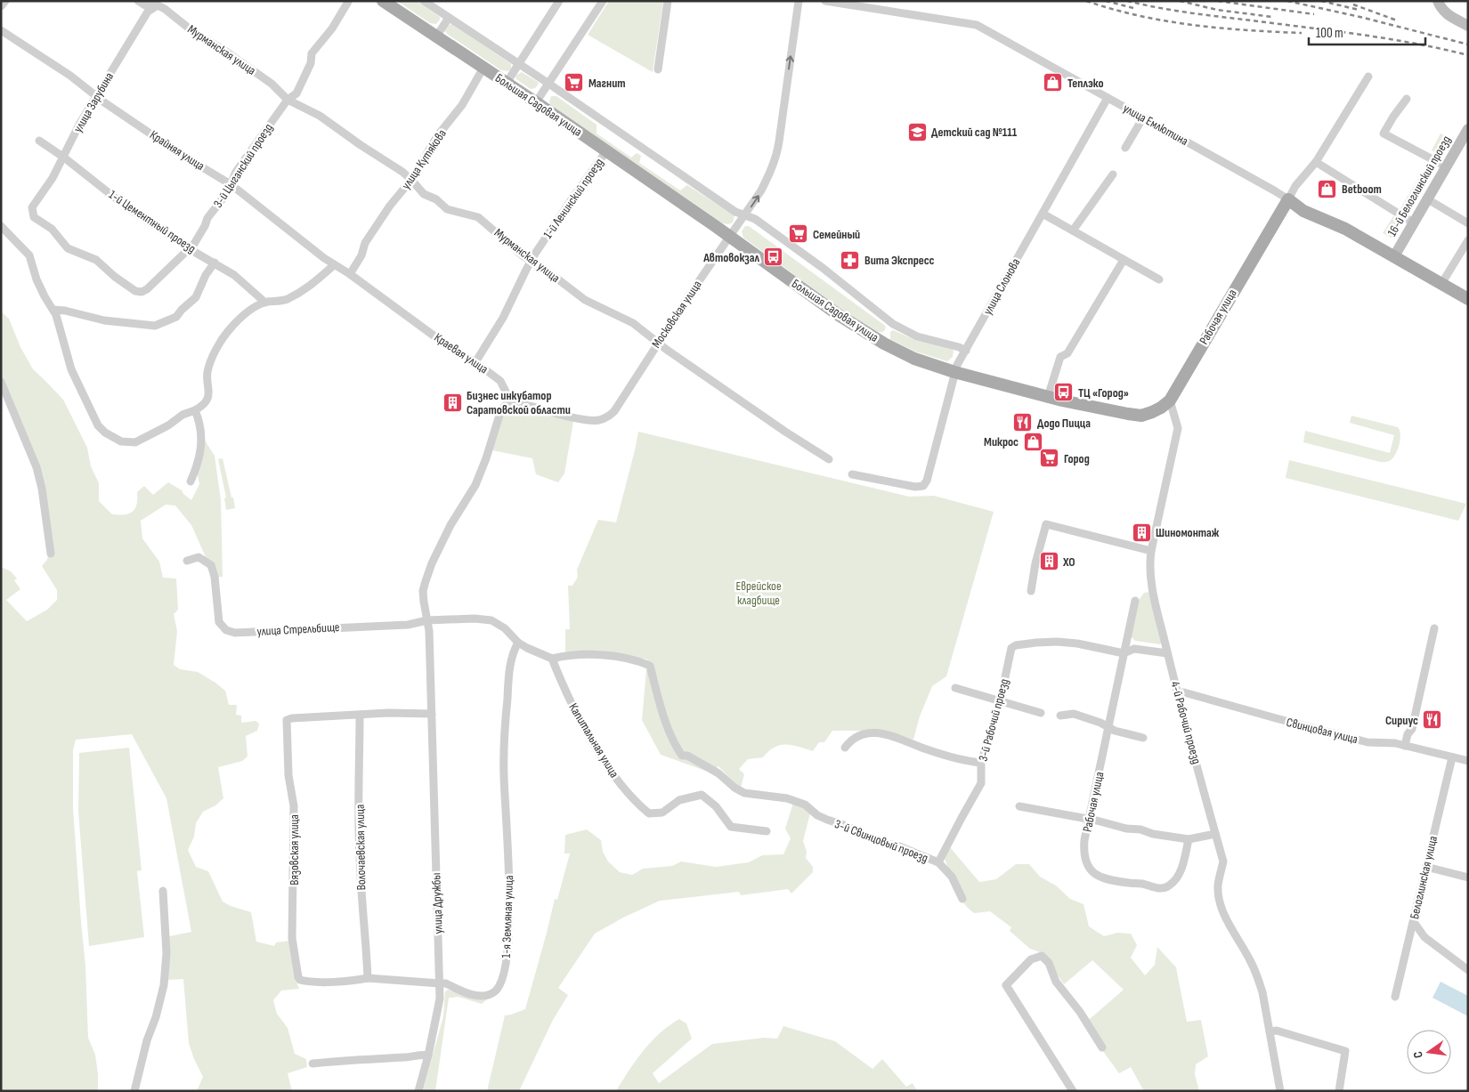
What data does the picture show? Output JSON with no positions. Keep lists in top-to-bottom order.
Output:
{
  "streets": {
    "main road": ["Большая Садовая улица", "улица Емлютина", "Рабочая улица"],
    "street": [
      "Мурманская улица",
      "улица Зарубина",
      "Крайняя улица",
      "улица Кутякова",
      "3-й Цыганский проезд",
      "16-й Белоглинский проезд",
      "1-й Ленинский проезд",
      "1-й Цементный проезд",
      "улица Слонова",
      "Московская улица",
      "Краевая улица",
      "улица Стрельбище",
      "3-й Рабочий проезд",
      "4-й Рабочий проезд",
      "Свинцовая улица",
      "Капитальная улица",
      "3-й Свинцовый проезд",
      "Волочаевская улица",
      "Вязовская улица",
      "Белоглинская улица",
      "улица Дружбы",
      "1-я Земляная улица"
    ]
  },
  "crossings": [
    ["Мурманская улица", "улица Зарубина"],
    ["Мурманская улица", "улица Кутякова"],
    ["Мурманская улица", "3-й Цыганский проезд"],
    ["Мурманская улица", "1-й Ленинский проезд"],
    ["Мурманская улица", "Московская улица"],
    ["улица Зарубина", "Крайняя улица"],
    ["улица Зарубина", "3-й Цыганский проезд"],
    ["улица Зарубина", "1-й Цементный проезд"],
    ["Большая Садовая улица", "улица Кутякова"],
    ["Большая Садовая улица", "1-й Ленинский проезд"],
    ["Большая Садовая улица", "улица Слонова"],
    ["Большая Садовая улица", "Московская улица"],
    ["Большая Садовая улица", "Рабочая улица"],
    ["улица Емлютина", "16-й Белоглинский проезд"],
    ["улица Емлютина", "улица Слонова"],
    ["улица Емлютина", "Рабочая улица"],
    ["Крайняя улица", "улица Кутякова"],
    ["Крайняя улица", "3-й Цыганский проезд"],
    ["Крайняя улица", "Краевая улица"],
    ["улица Кутякова", "Краевая улица"],
    ["3-й Цыганский проезд", "1-й Цементный проезд"],
    ["1-й Ленинский проезд", "Краевая улица"],
    ["Московская улица", "Краевая улица"],
    ["Московская улица", "улица Дружбы"],
    ["Рабочая улица", "3-й Рабочий проезд"],
    ["Краевая улица", "улица Дружбы"],
    ["улица Стрельбище", "улица Дружбы"],
    ["3-й Рабочий проезд", "3-й Свинцовый проезд"],
    ["4-й Рабочий проезд", "Свинцовая улица"],
    ["Свинцовая улица", "Белоглинская улица"],
    ["Капитальная улица", "3-й Свинцовый проезд"],
    ["Волочаевская улица", "Вязовская улица"],
    ["Волочаевская улица", "1-я Земляная улица"],
    ["Вязовская улица", "1-я Земляная улица"],
    ["улица Дружбы", "1-я Земляная улица"]
  ],
  "one_way": ["Московская улица"],
  "parks": ["Еврейское кладбище"],
  "places": {
    "supermarket": ["Магнит", "Семейный", "Город"],
    "shop": ["Теплэко", "Betboom", "Микрос"],
    "school or university": ["Детский сад №111"],
    "bus stop": ["Автовокзал", "ТЦ «Город»"],
    "pharmacy": ["Вита Экспресс"],
    "building": ["Бизнес инкубатор Саратовской области", "Шиномонтаж", "ХО"],
    "restaurant": ["Додо Пицца", "Сириус"]
  },
  "scale_bar": "100 m",
  "north": "left"
}
